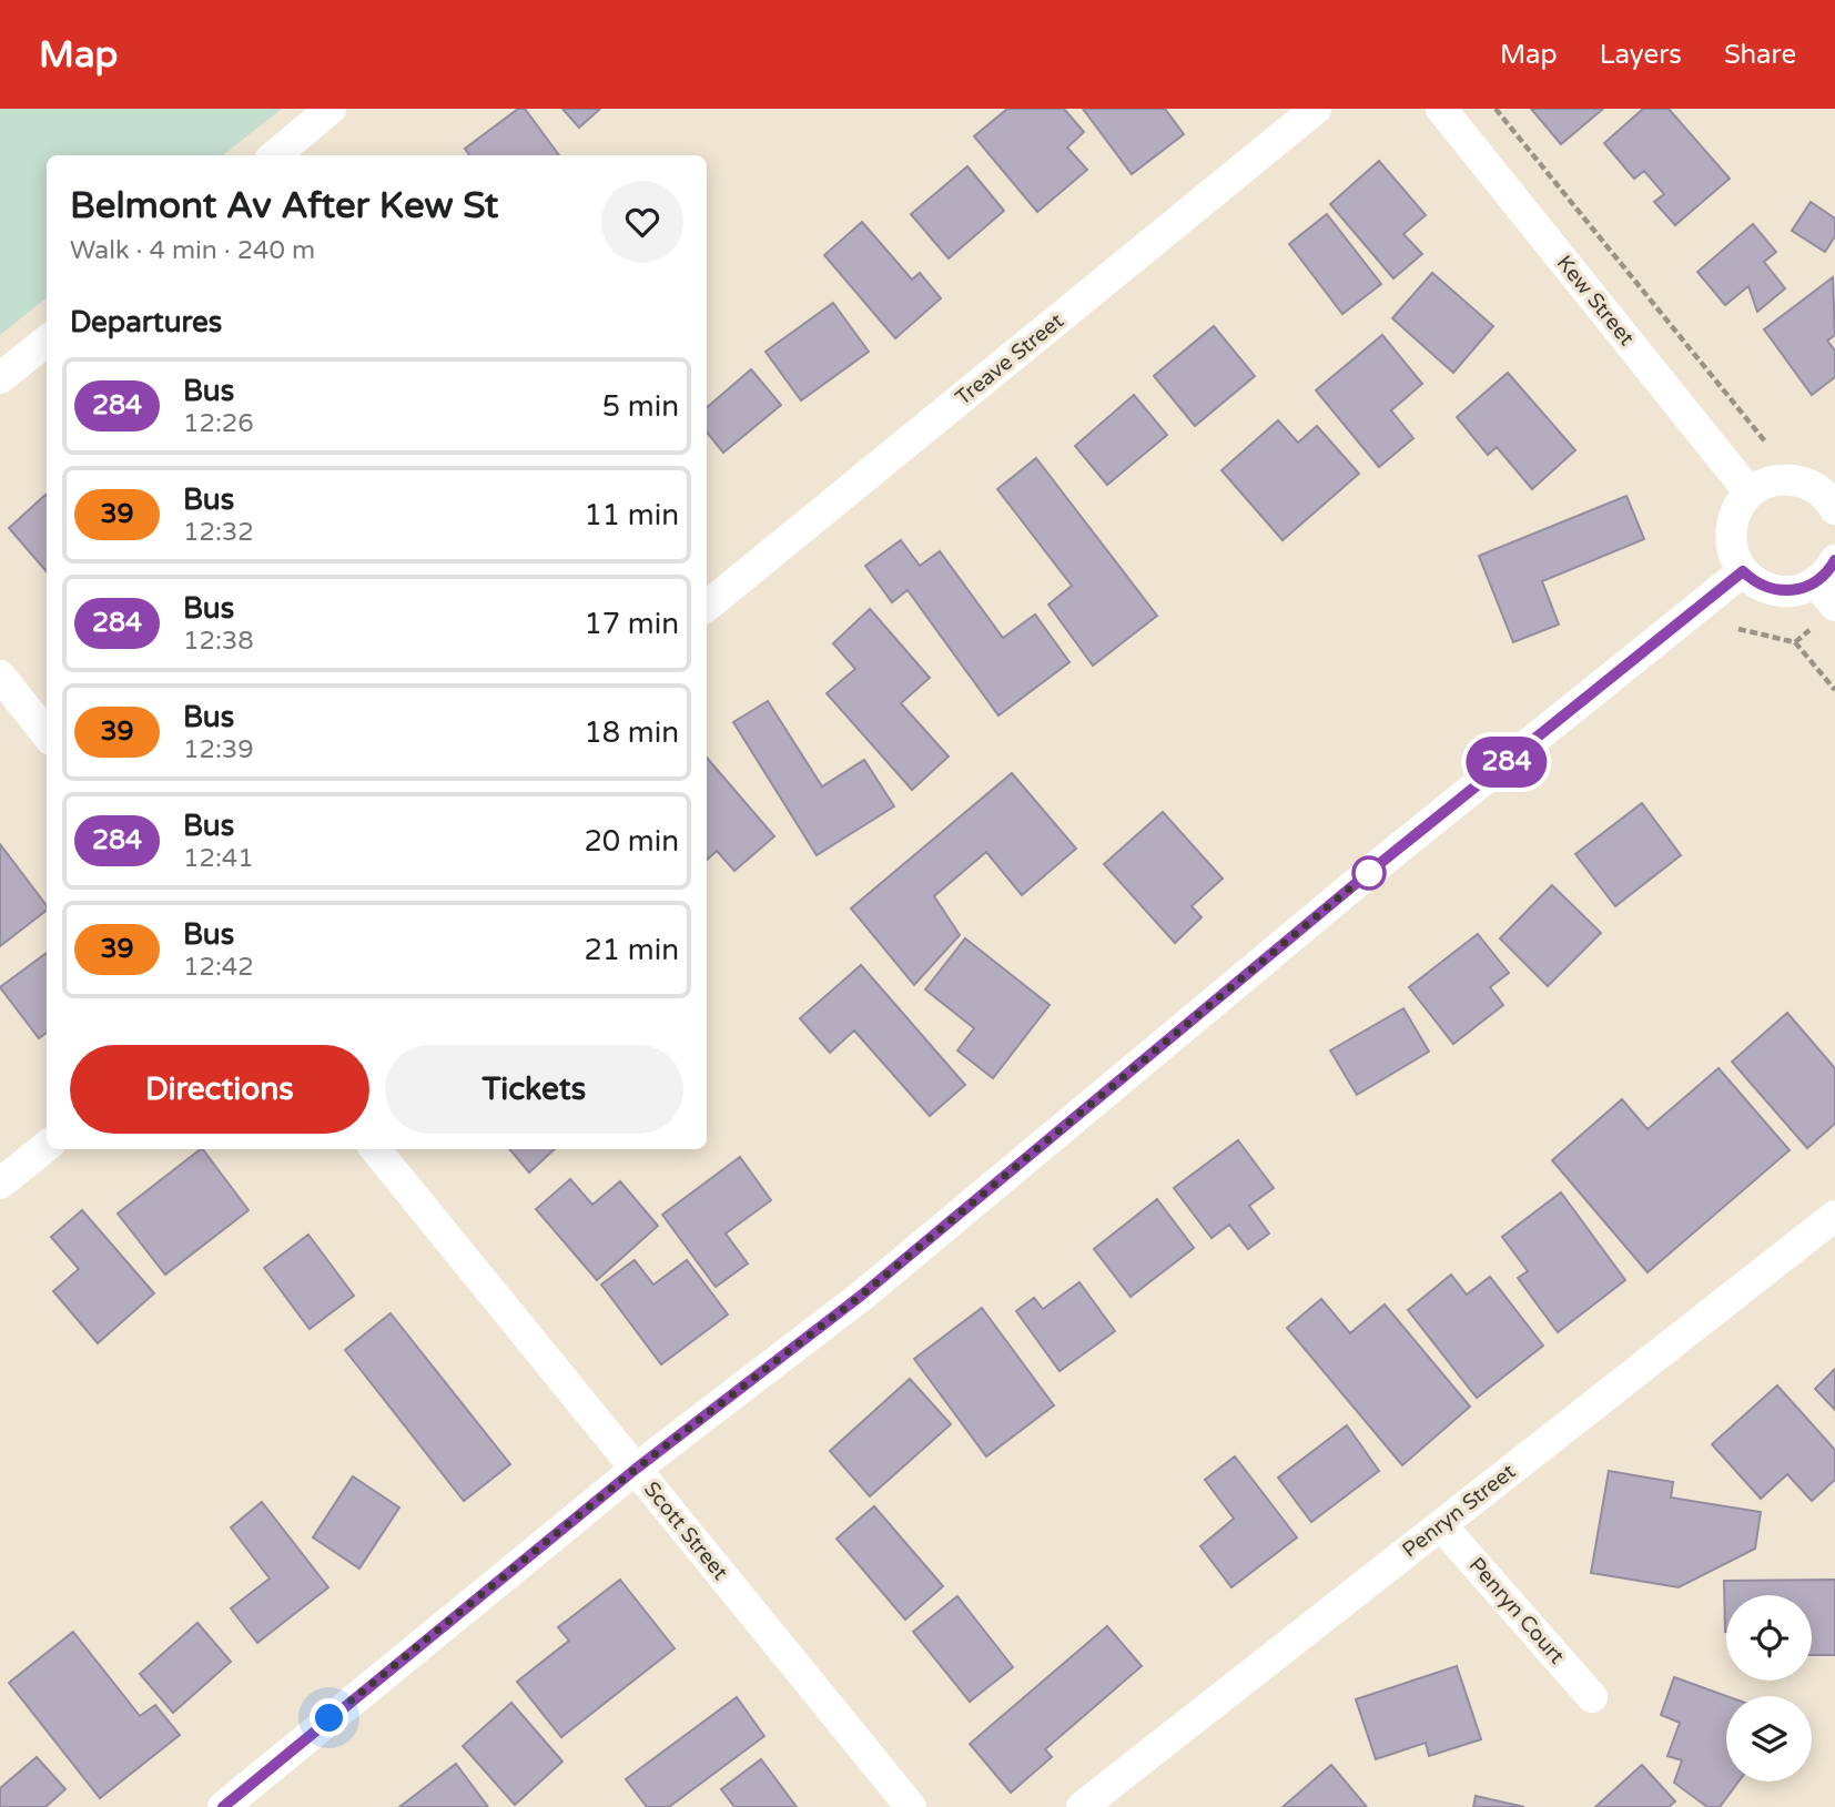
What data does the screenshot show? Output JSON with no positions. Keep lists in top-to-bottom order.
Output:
{
  "streets": {
    "street": [
      "Kew Street",
      "Treave Street",
      "Penryn Street",
      "Scott Street",
      "Penryn Court"
    ]
  },
  "crossings": [
    ["Penryn Street", "Penryn Court"]
  ],
  "lines": ["bus line 284"],
  "page": {
    "header": "Map",
    "nav": ["Map", "Layers", "Share"],
    "on_map": "284",
    "heading": [
      ["Belmont Av After Kew St", "Walk · 4 min · 240 m"],
      "Departures"
    ],
    "list": [
      {
        "mark": "284",
        "name": "Bus",
        "note": "12:26",
        "value": "5 min"
      },
      {
        "mark": "39",
        "name": "Bus",
        "note": "12:32",
        "value": "11 min"
      },
      {
        "mark": "284",
        "name": "Bus",
        "note": "12:38",
        "value": "17 min"
      },
      {
        "mark": "39",
        "name": "Bus",
        "note": "12:39",
        "value": "18 min"
      },
      {
        "mark": "284",
        "name": "Bus",
        "note": "12:41",
        "value": "20 min"
      },
      {
        "mark": "39",
        "name": "Bus",
        "note": "12:42",
        "value": "21 min"
      }
    ],
    "buttons": ["Directions", "Tickets"]
  }
}
